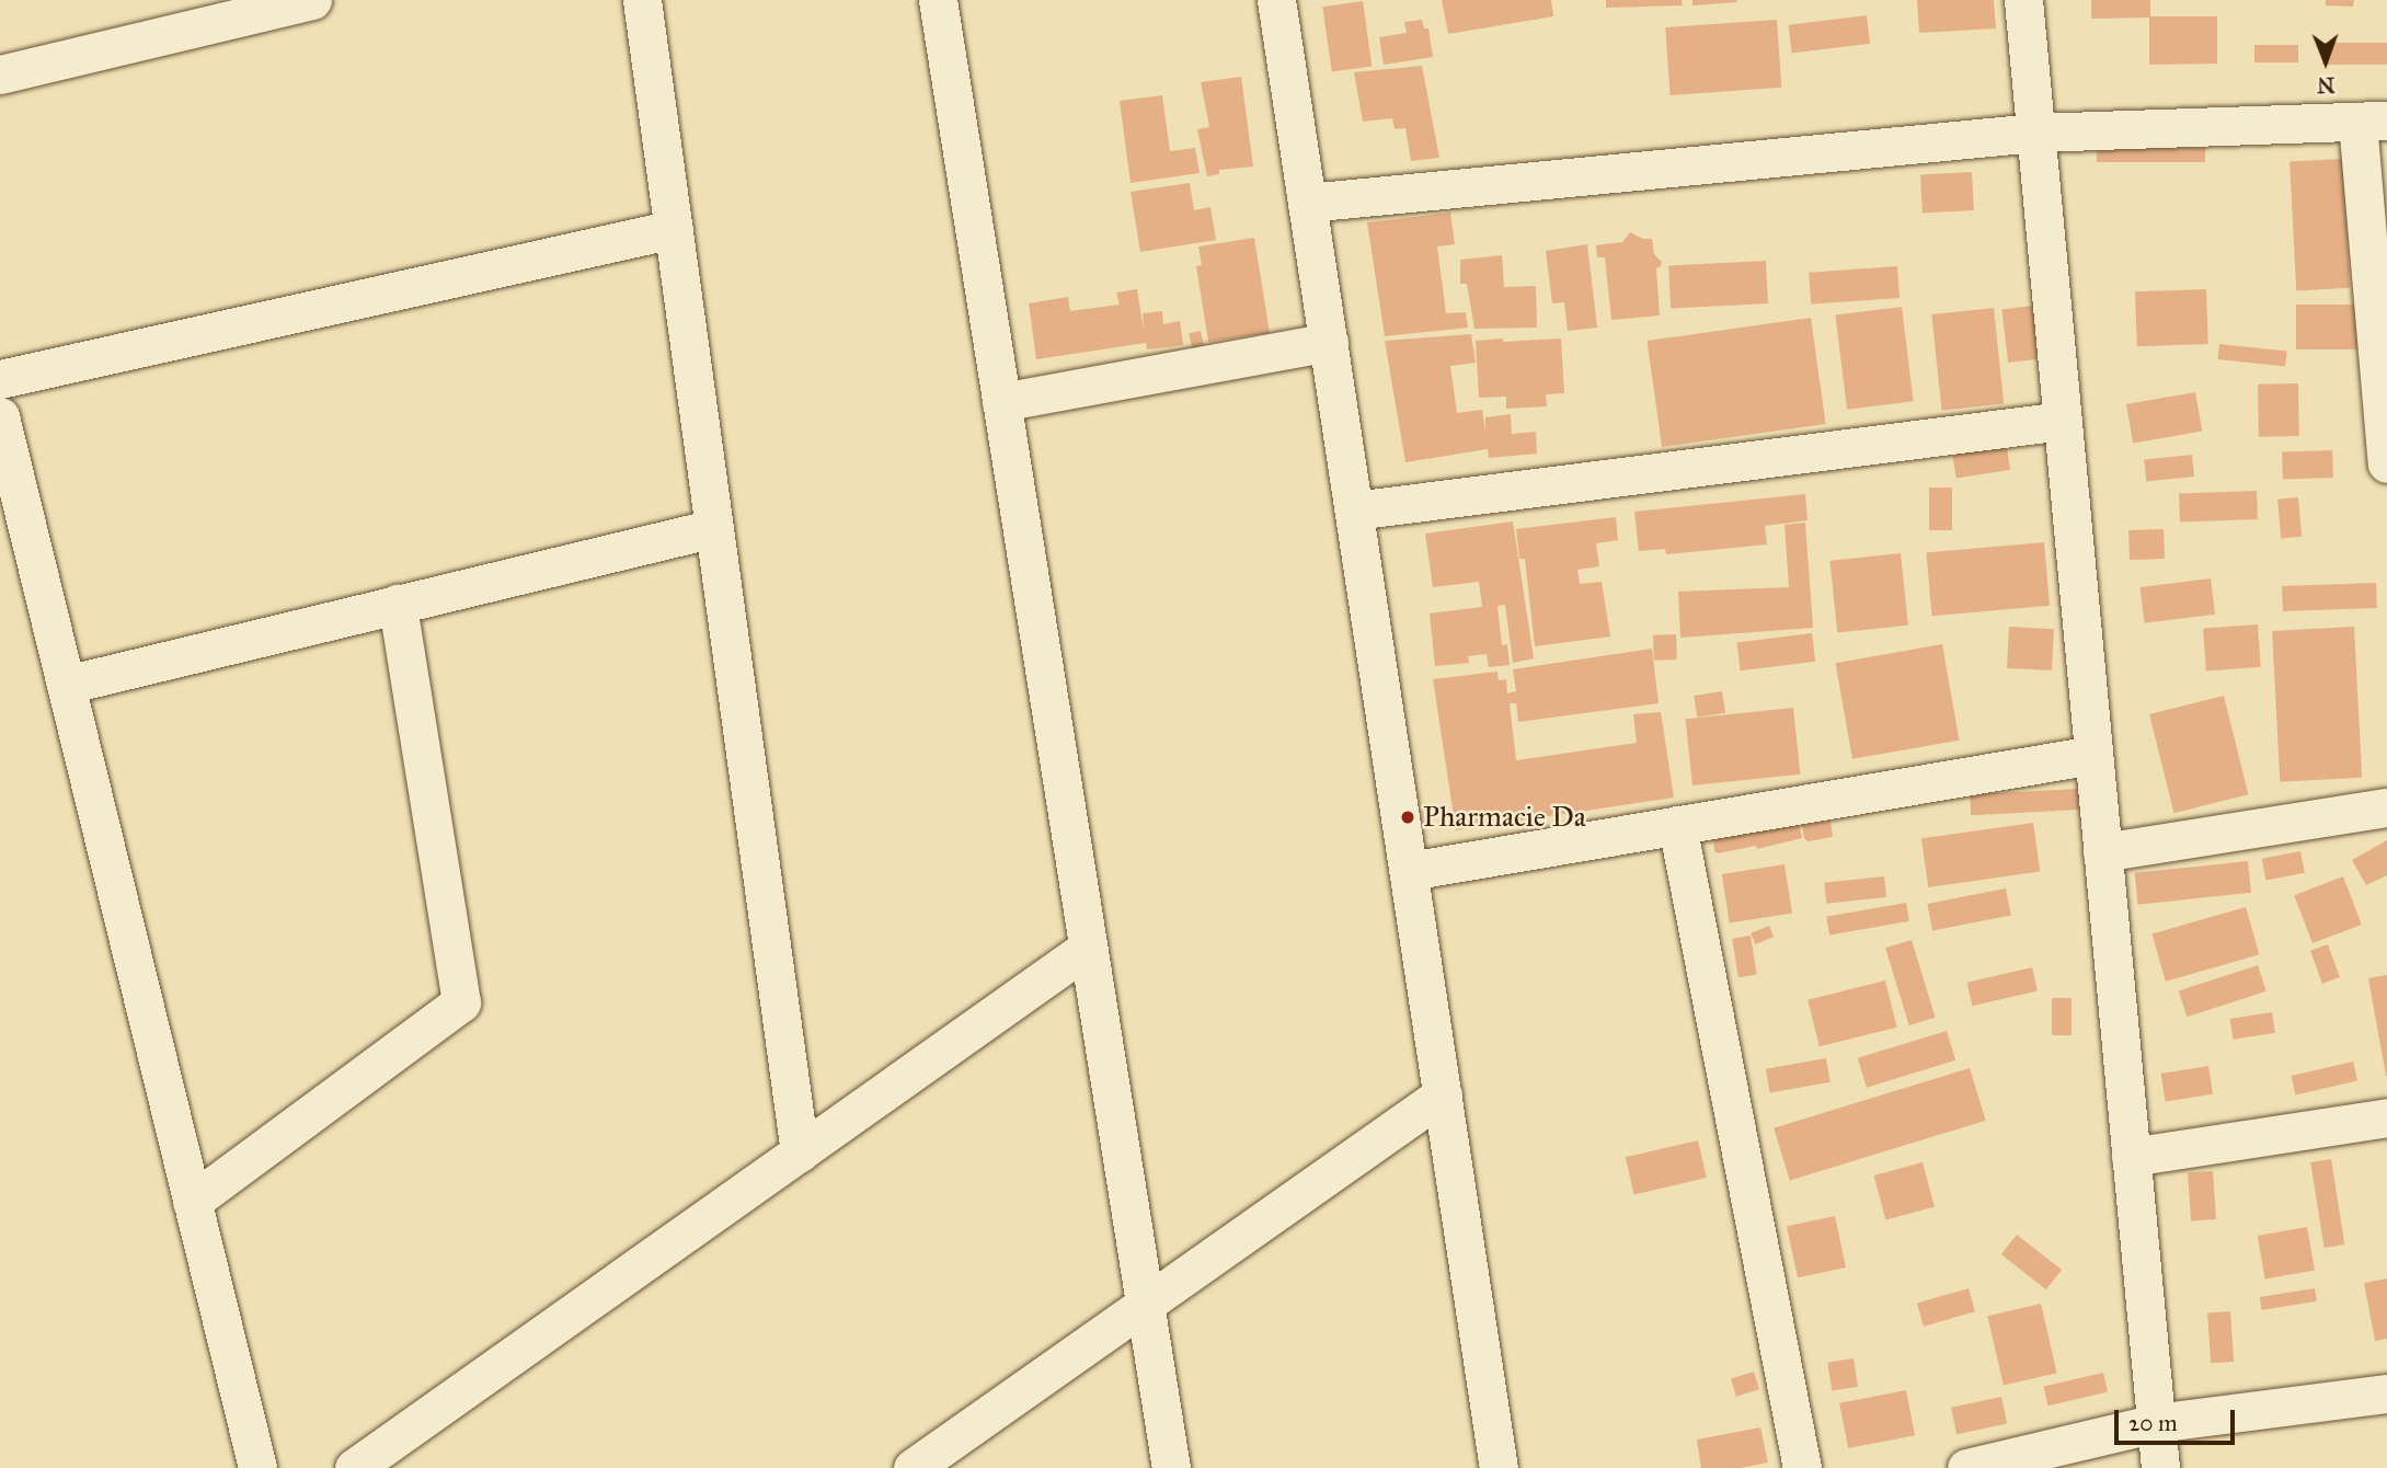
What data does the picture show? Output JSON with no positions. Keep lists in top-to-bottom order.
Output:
{
  "places": ["Pharmacie Da"],
  "scale_bar": "20 m",
  "north": "bottom"
}
